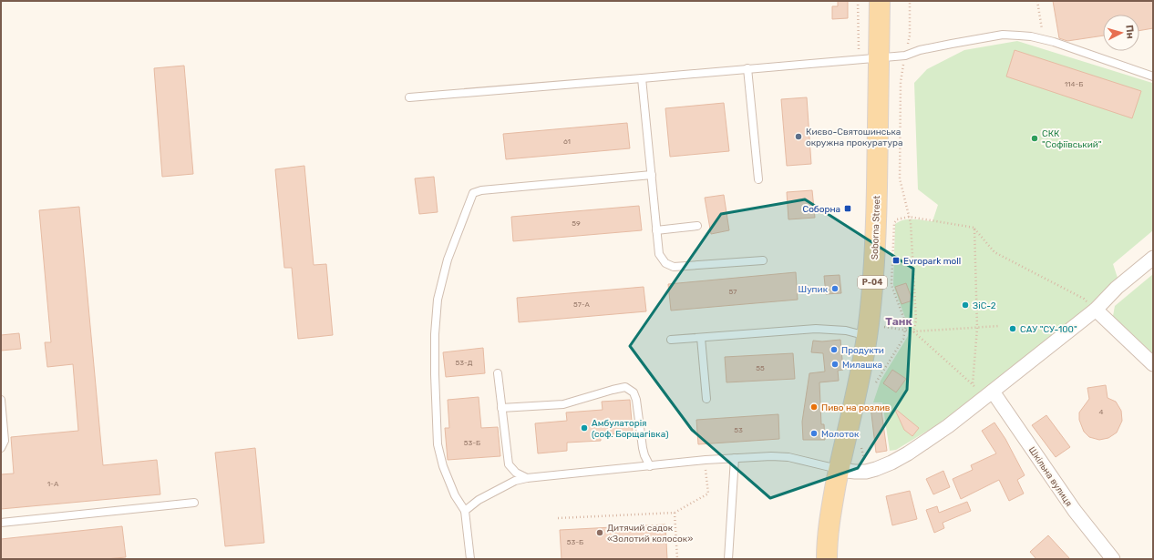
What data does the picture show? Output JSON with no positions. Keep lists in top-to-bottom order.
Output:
{
  "streets": {
    "main road": ["Soborna Street", "Р-04"],
    "street": ["Шкільна вулиця"]
  },
  "districts": ["Танк"],
  "places": {
    "other": [
      "Києво-Святошинська окружна прокуратура",
      "СКК \"Софіївський\"",
      "Шупик",
      "ЗіС-2",
      "САУ \"СУ-100\"",
      "Продукти",
      "Милашка",
      "Пиво на розлив",
      "Амбулаторія (соф. Борщагівка)",
      "Молоток",
      "Дитячий садок «Золотий колосок»"
    ],
    "transit": ["Соборна", "Evropark moll"]
  },
  "house_numbers": [
    "114-Б",
    "61",
    "59",
    "57",
    "57-А",
    "53-Д",
    "55",
    "4",
    "53",
    "53-Б",
    "1-А",
    "53-Б"
  ],
  "north": "right"
}
